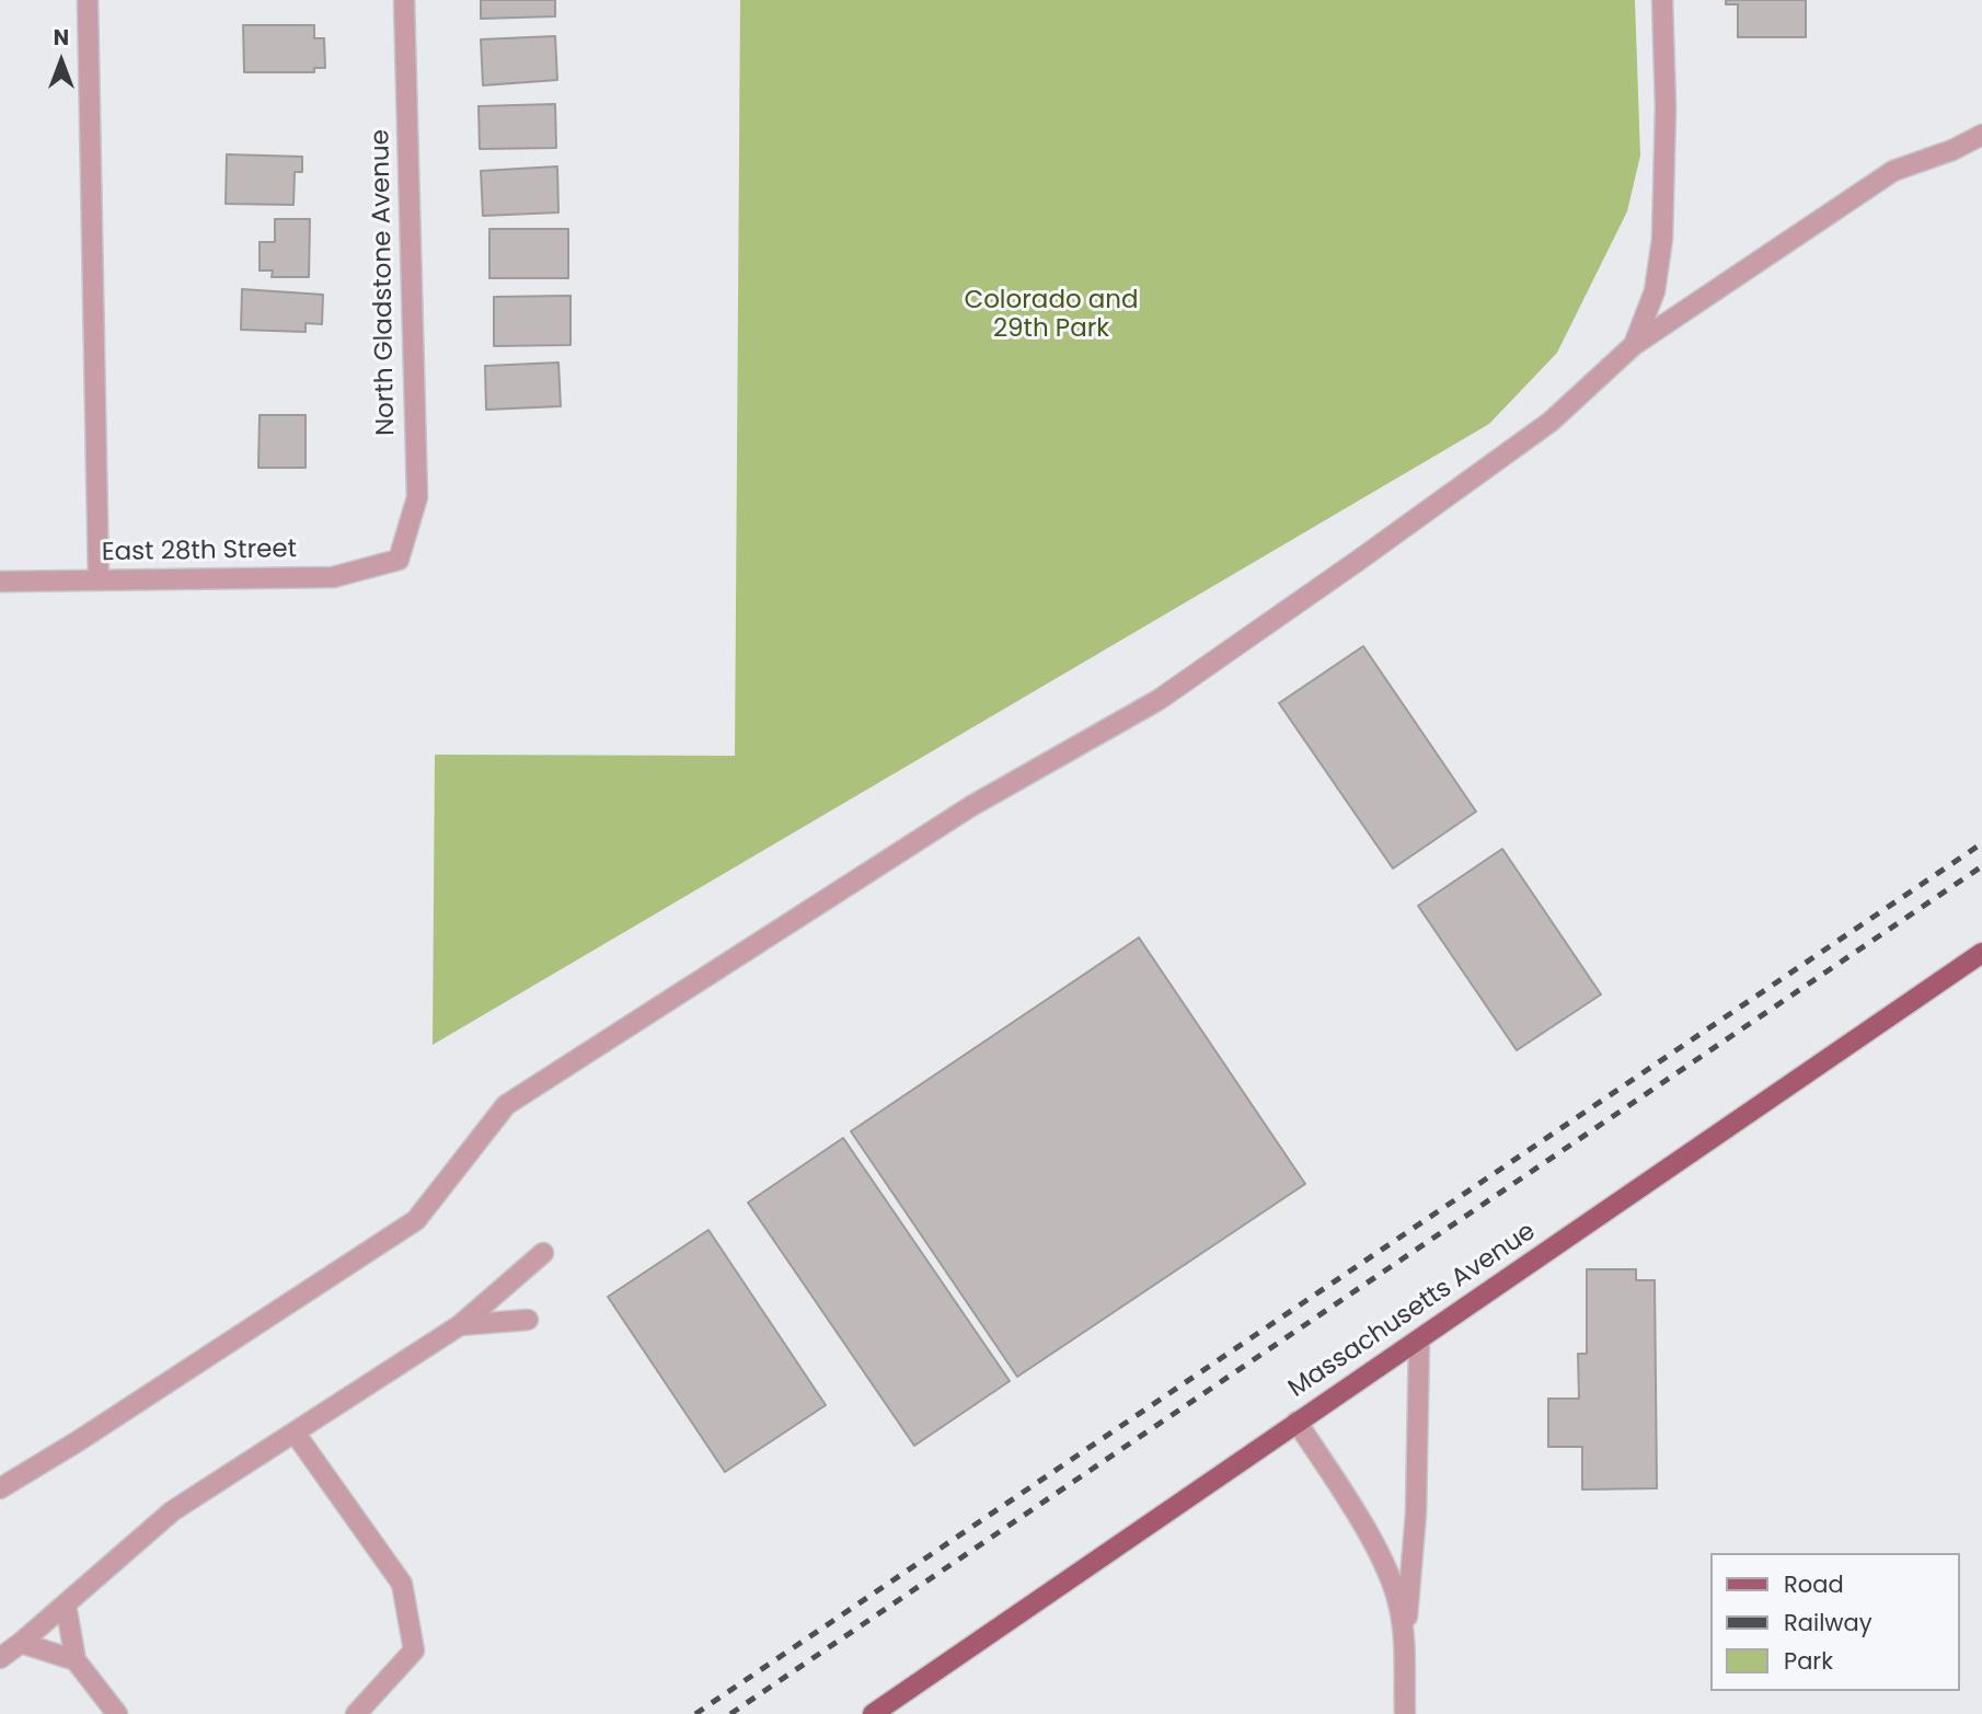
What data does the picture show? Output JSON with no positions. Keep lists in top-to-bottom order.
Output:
{
  "streets": {
    "main road": ["Massachusetts Avenue"],
    "street": ["North Gladstone Avenue", "East 28th Street"]
  },
  "crossings": [
    ["North Gladstone Avenue", "East 28th Street"]
  ],
  "parks": ["Colorado and 29th Park"],
  "legend": ["Road", "Railway", "Park"],
  "north": "top"
}
